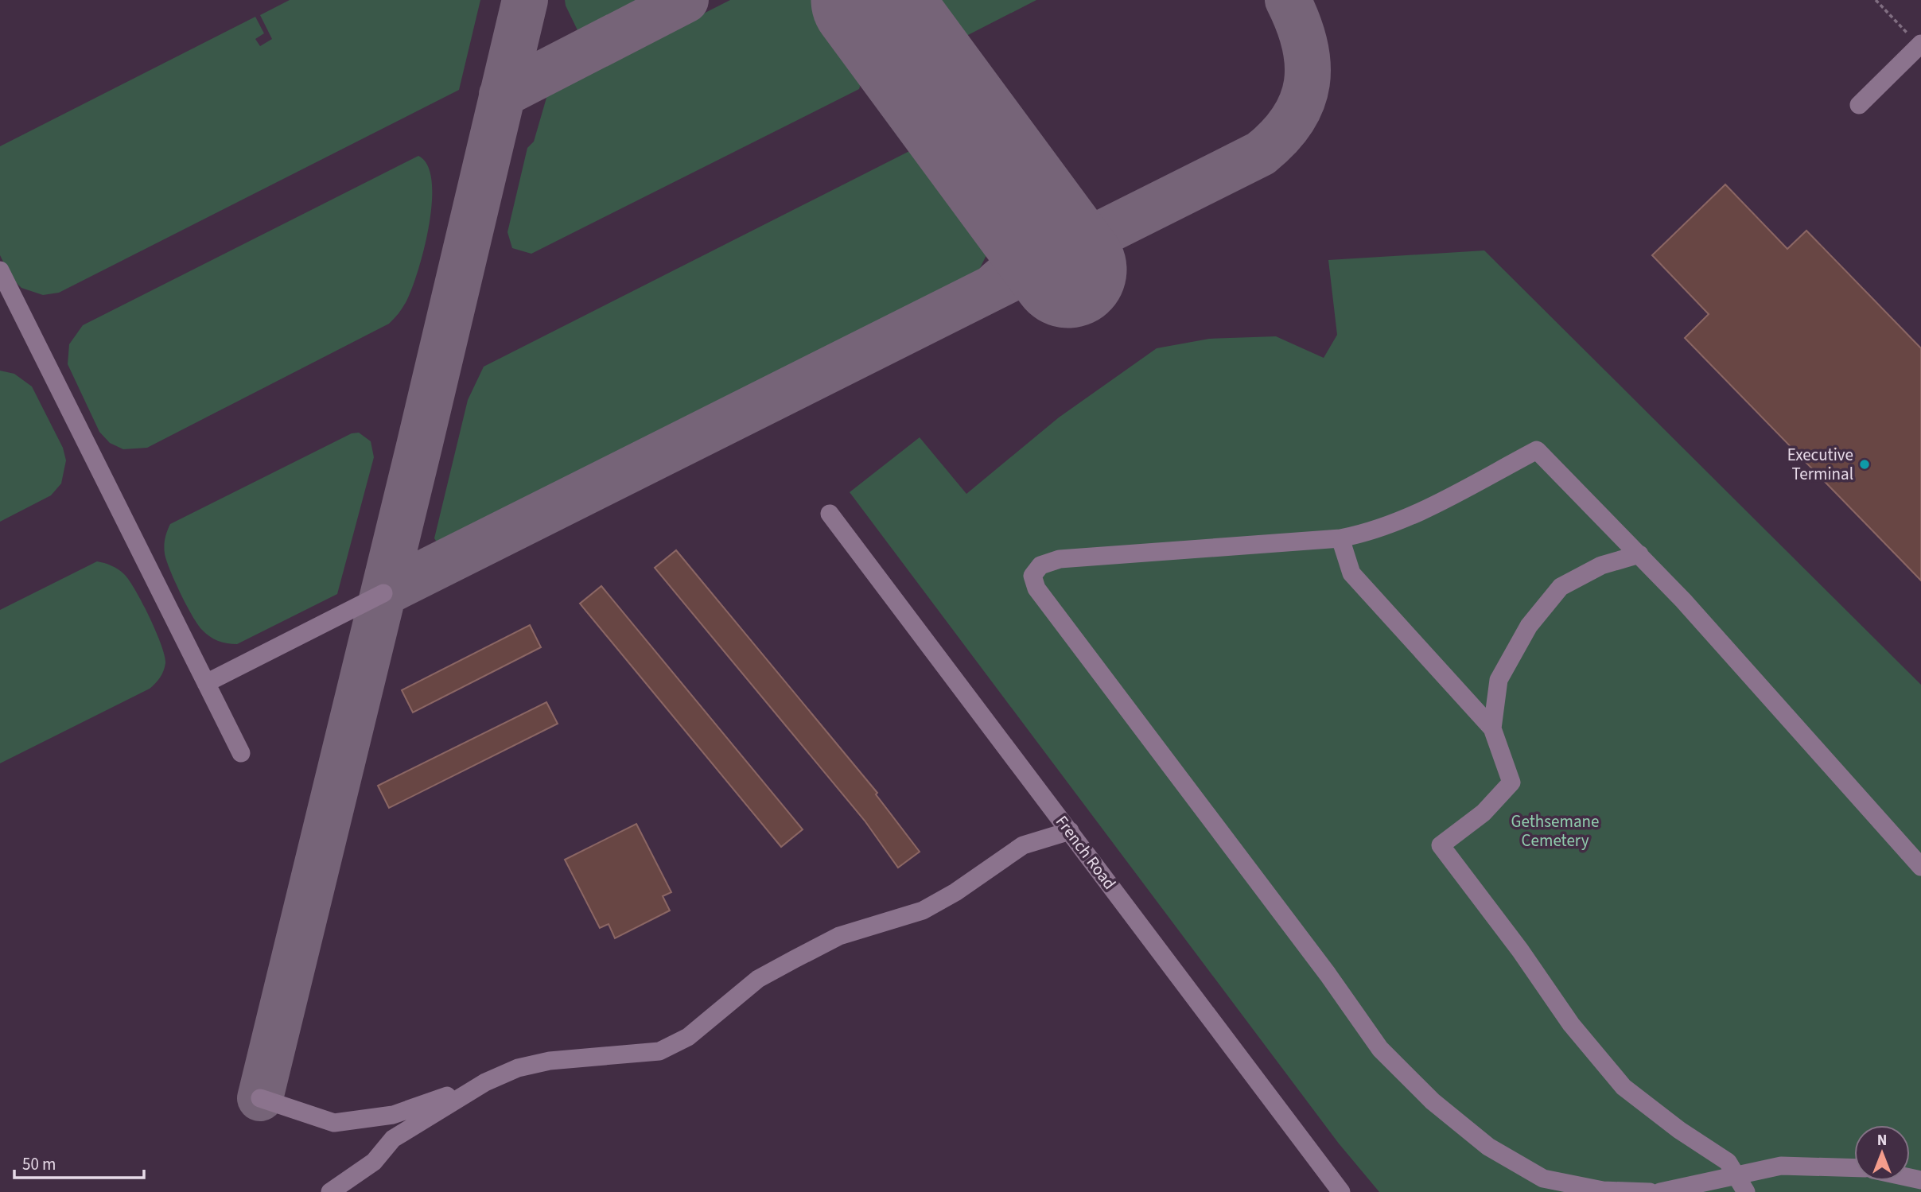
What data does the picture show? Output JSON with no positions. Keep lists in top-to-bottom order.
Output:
{
  "streets": {
    "street": ["French Road"]
  },
  "parks": ["Gethsemane Cemetery"],
  "places": ["Executive Terminal"],
  "scale_bar": "50 m",
  "north": "top"
}
